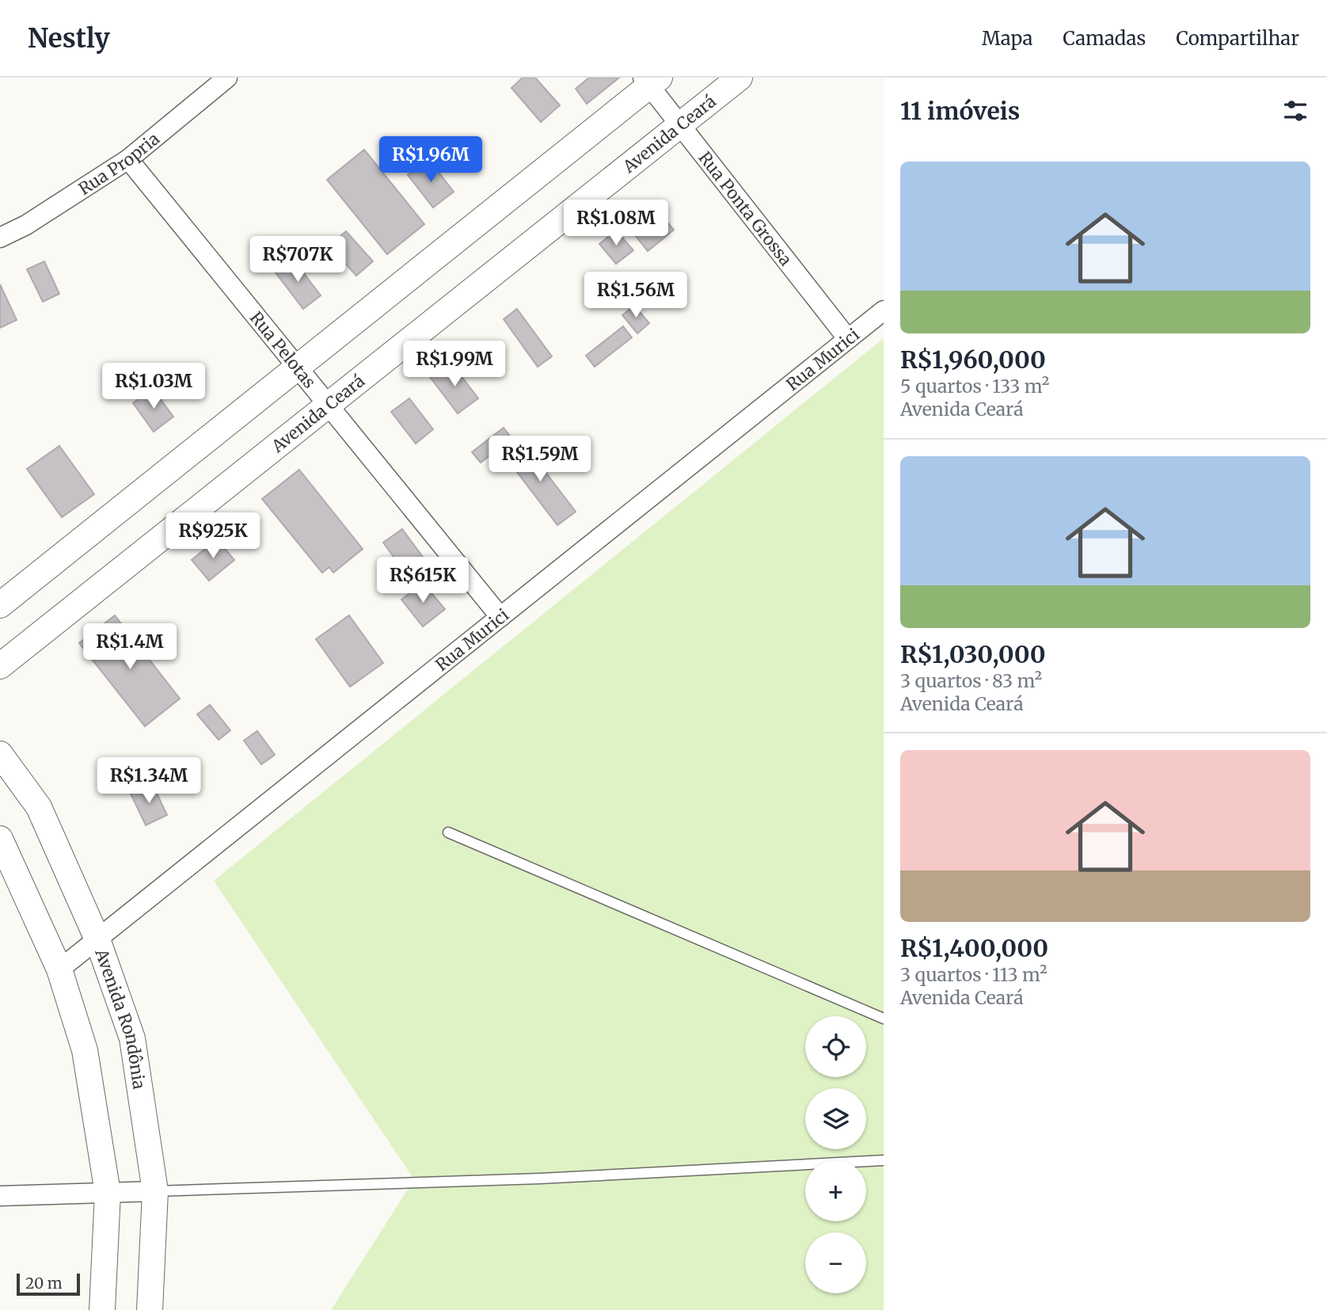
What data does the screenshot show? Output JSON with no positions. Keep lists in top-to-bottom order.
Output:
{
  "streets": {
    "street": [
      "Avenida Ceará",
      "Rua Propria",
      "Rua Ponta Grossa",
      "Rua Pelotas",
      "Rua Murici",
      "Avenida Rondônia"
    ]
  },
  "crossings": [
    ["Avenida Ceará", "Rua Ponta Grossa"],
    ["Avenida Ceará", "Rua Pelotas"],
    ["Rua Propria", "Rua Pelotas"],
    ["Rua Ponta Grossa", "Rua Murici"],
    ["Rua Pelotas", "Rua Murici"],
    ["Rua Murici", "Avenida Rondônia"]
  ],
  "scale_bar": "20 m",
  "page": {
    "header": "Nestly",
    "nav": ["Mapa", "Camadas", "Compartilhar"],
    "heading": "11 imóveis",
    "price": [
      "R$1.96M",
      "R$1.08M",
      "R$707K",
      "R$1.56M",
      "R$1.99M",
      "R$1.03M",
      "R$1.59M",
      "R$925K",
      "R$615K",
      "R$1.4M",
      "R$1.34M"
    ],
    "list": [
      {
        "name": "R$1,960,000",
        "note": "5 quartos · 133 m² · Avenida Ceará"
      },
      {
        "name": "R$1,030,000",
        "note": "3 quartos · 83 m² · Avenida Ceará"
      },
      {
        "name": "R$1,400,000",
        "note": "3 quartos · 113 m² · Avenida Ceará"
      }
    ],
    "map_buttons": ["+", "−"],
    "scale": "20 m"
  }
}
